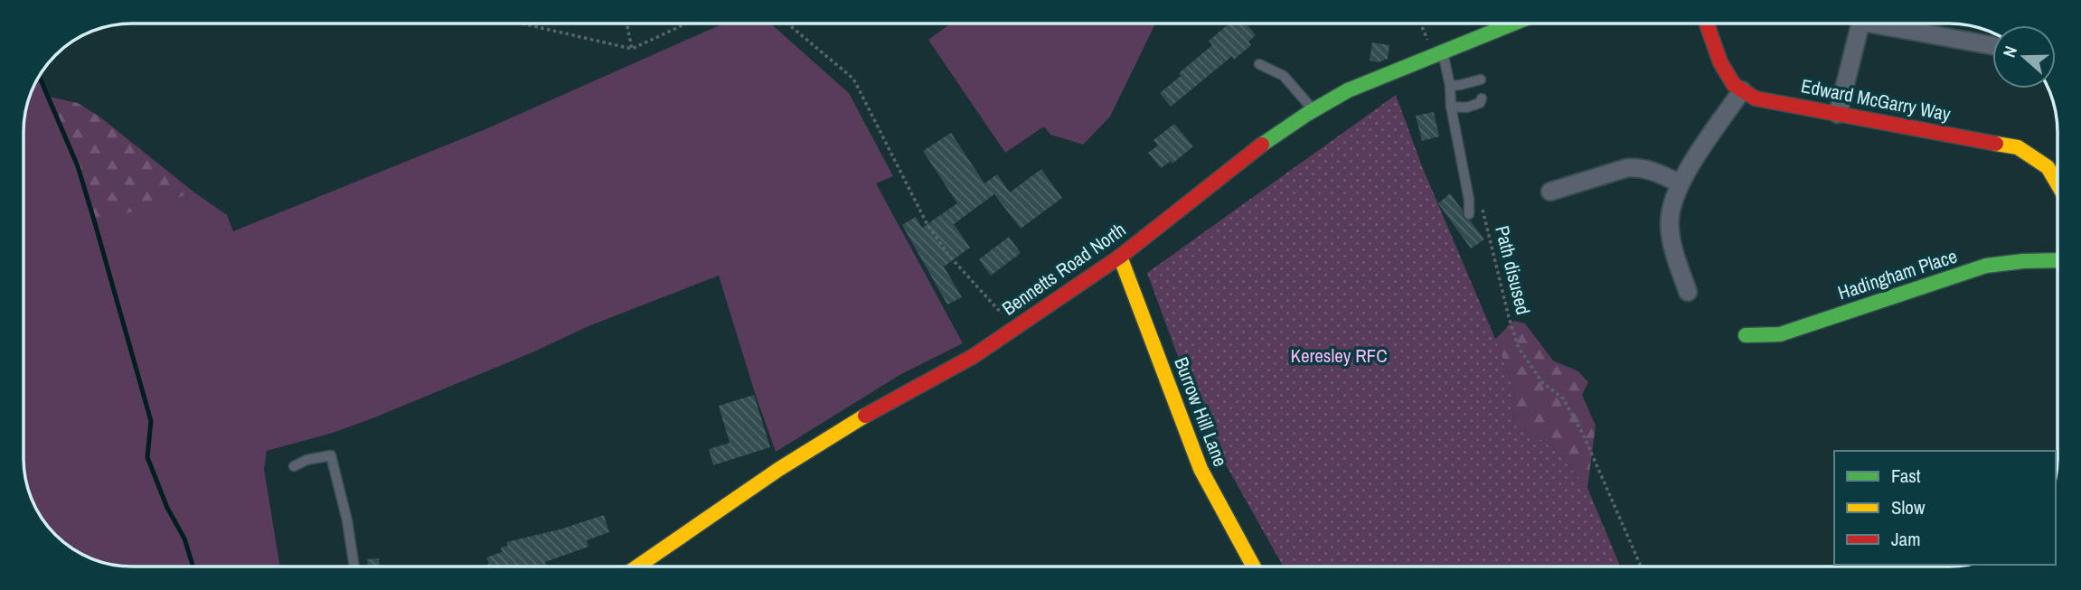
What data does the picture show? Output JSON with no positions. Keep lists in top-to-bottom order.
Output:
{
  "streets": {
    "street": [
      "Edward McGarry Way",
      "Bennetts Road North",
      "Hadingham Place",
      "Burrow Hill Lane"
    ],
    "path": ["Path disused"]
  },
  "crossings": [
    ["Bennetts Road North", "Burrow Hill Lane"]
  ],
  "parks": ["Keresley RFC"],
  "legend": ["Fast", "Slow", "Jam"],
  "north": "left"
}
